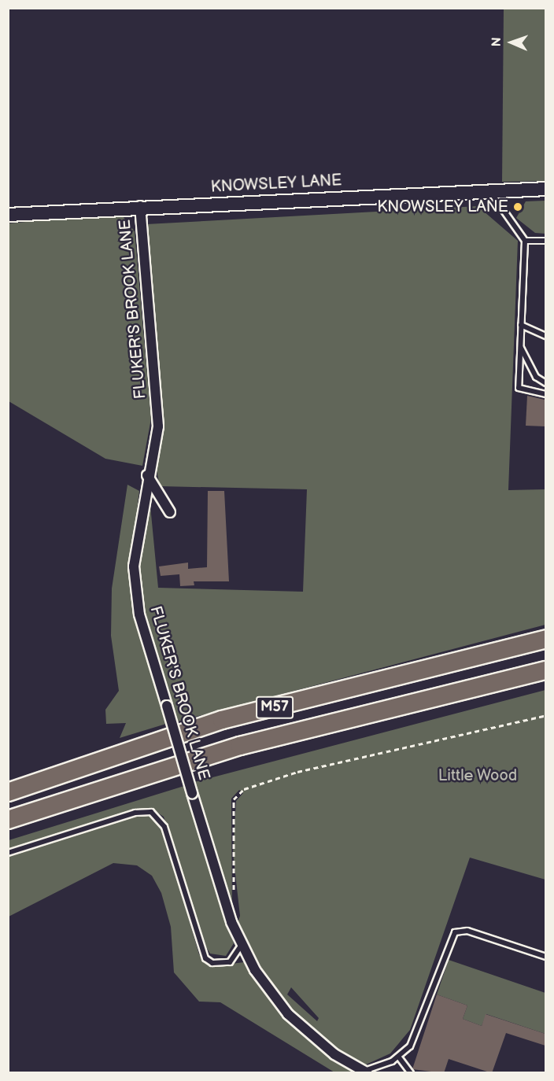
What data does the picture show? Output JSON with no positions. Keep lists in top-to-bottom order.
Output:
{
  "streets": {
    "highway": ["M57"],
    "main road": ["KNOWSLEY LANE"],
    "street": ["FLUKER'S BROOK LANE"]
  },
  "crossings": [
    ["KNOWSLEY LANE", "FLUKER'S BROOK LANE"]
  ],
  "parks": ["Little Wood"],
  "places": ["KNOWSLEY LANE"],
  "north": "left"
}
